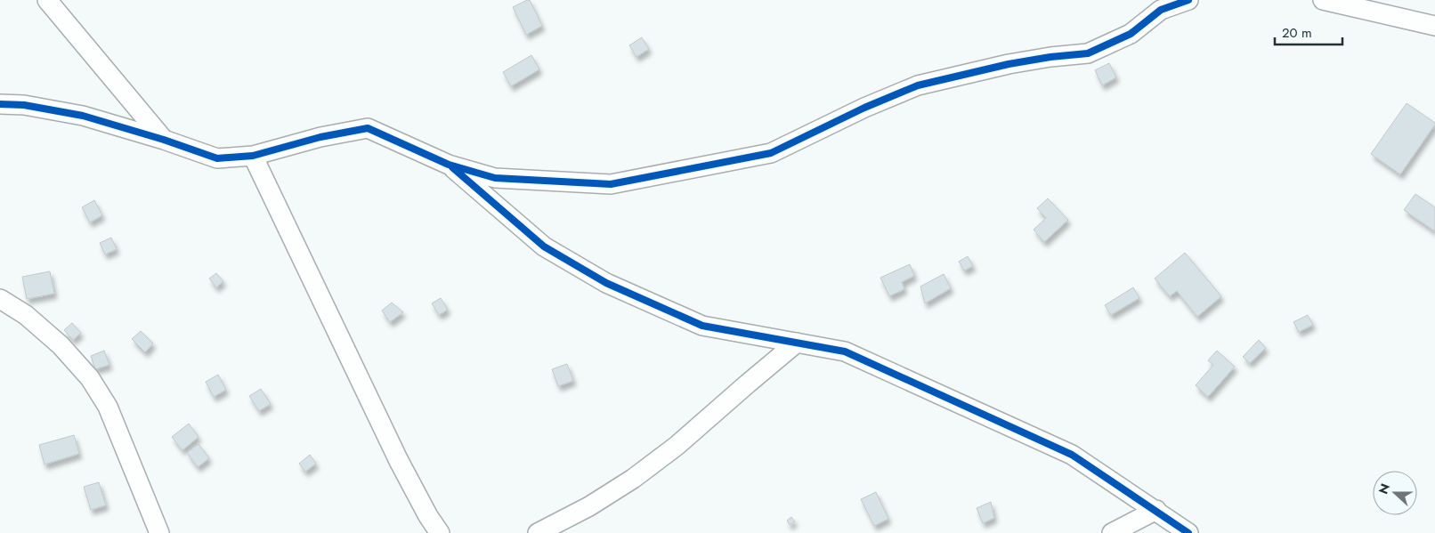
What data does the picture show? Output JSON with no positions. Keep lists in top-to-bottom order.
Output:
{
  "scale_bar": "20 m",
  "north": "left"
}
